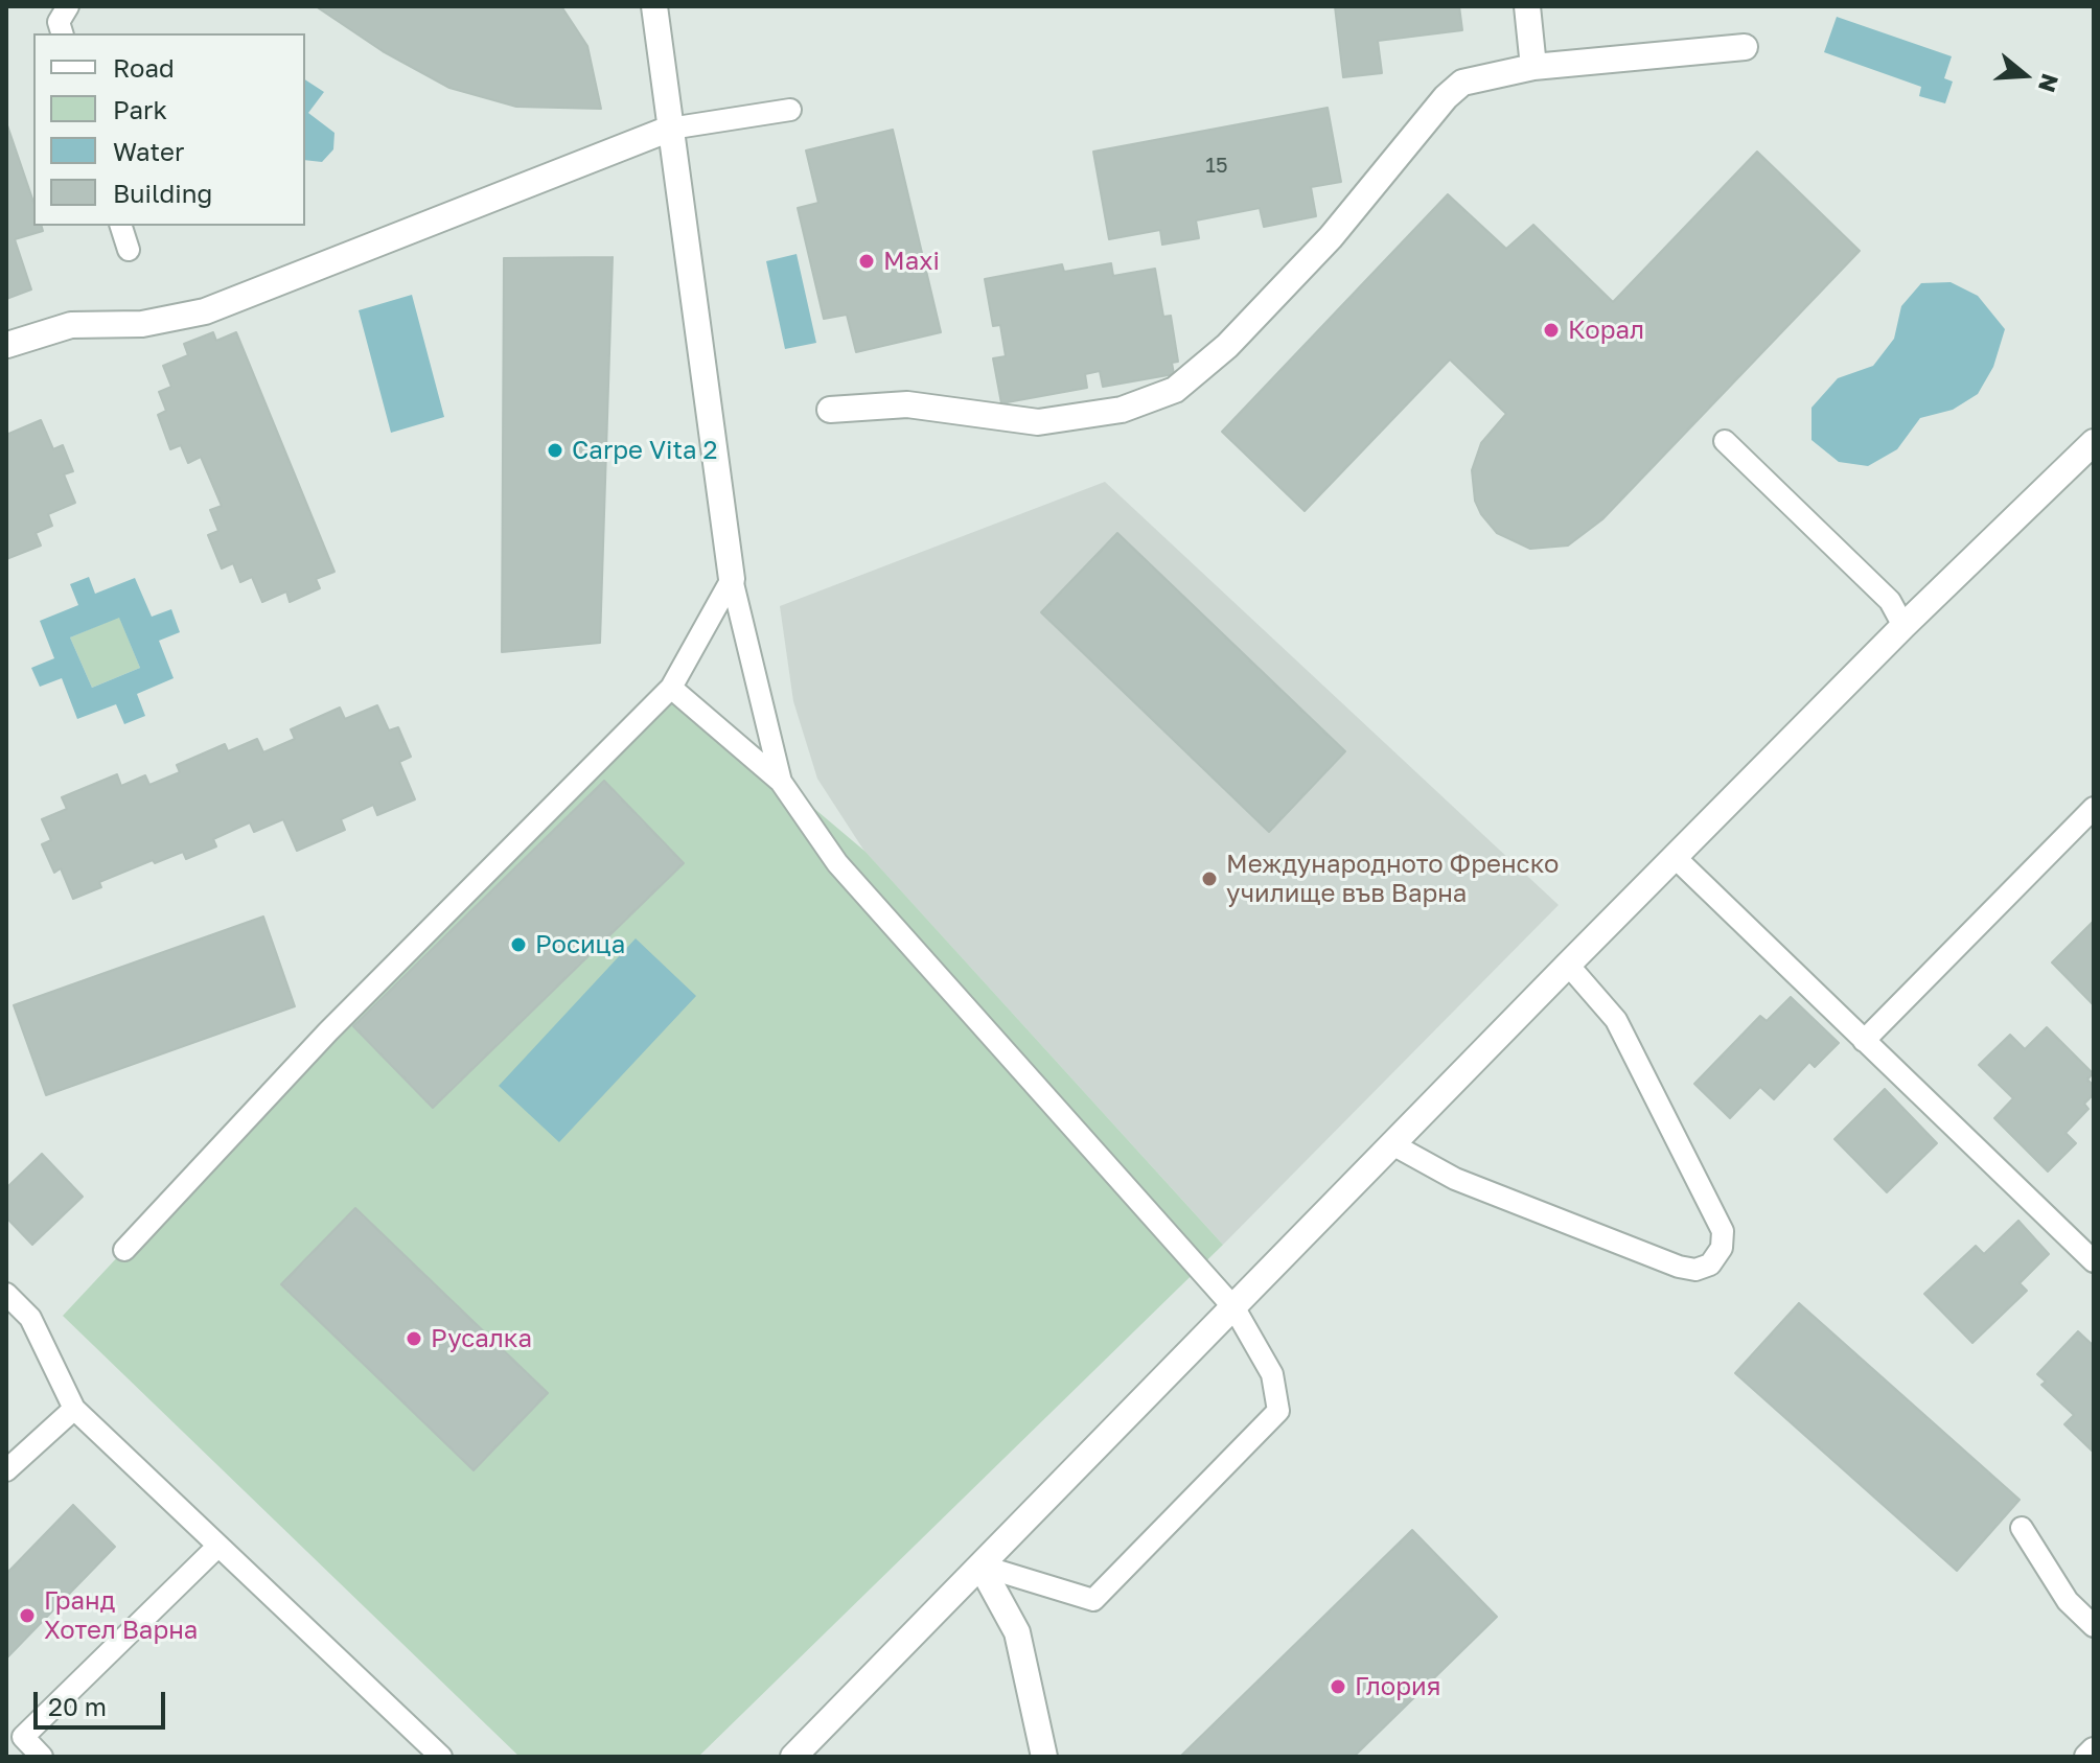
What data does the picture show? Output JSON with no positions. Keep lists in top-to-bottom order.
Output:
{
  "places": [
    "Maxi",
    "Корал",
    "Carpe Vita 2",
    "Международното Френско училище във Варна",
    "Росица",
    "Русалка",
    "Гранд Хотел Варна",
    "Глория"
  ],
  "house_numbers": ["15"],
  "legend": [
    "Road",
    "Park",
    "Water",
    "Building"
  ],
  "scale_bar": "20 m",
  "north": "right"
}
